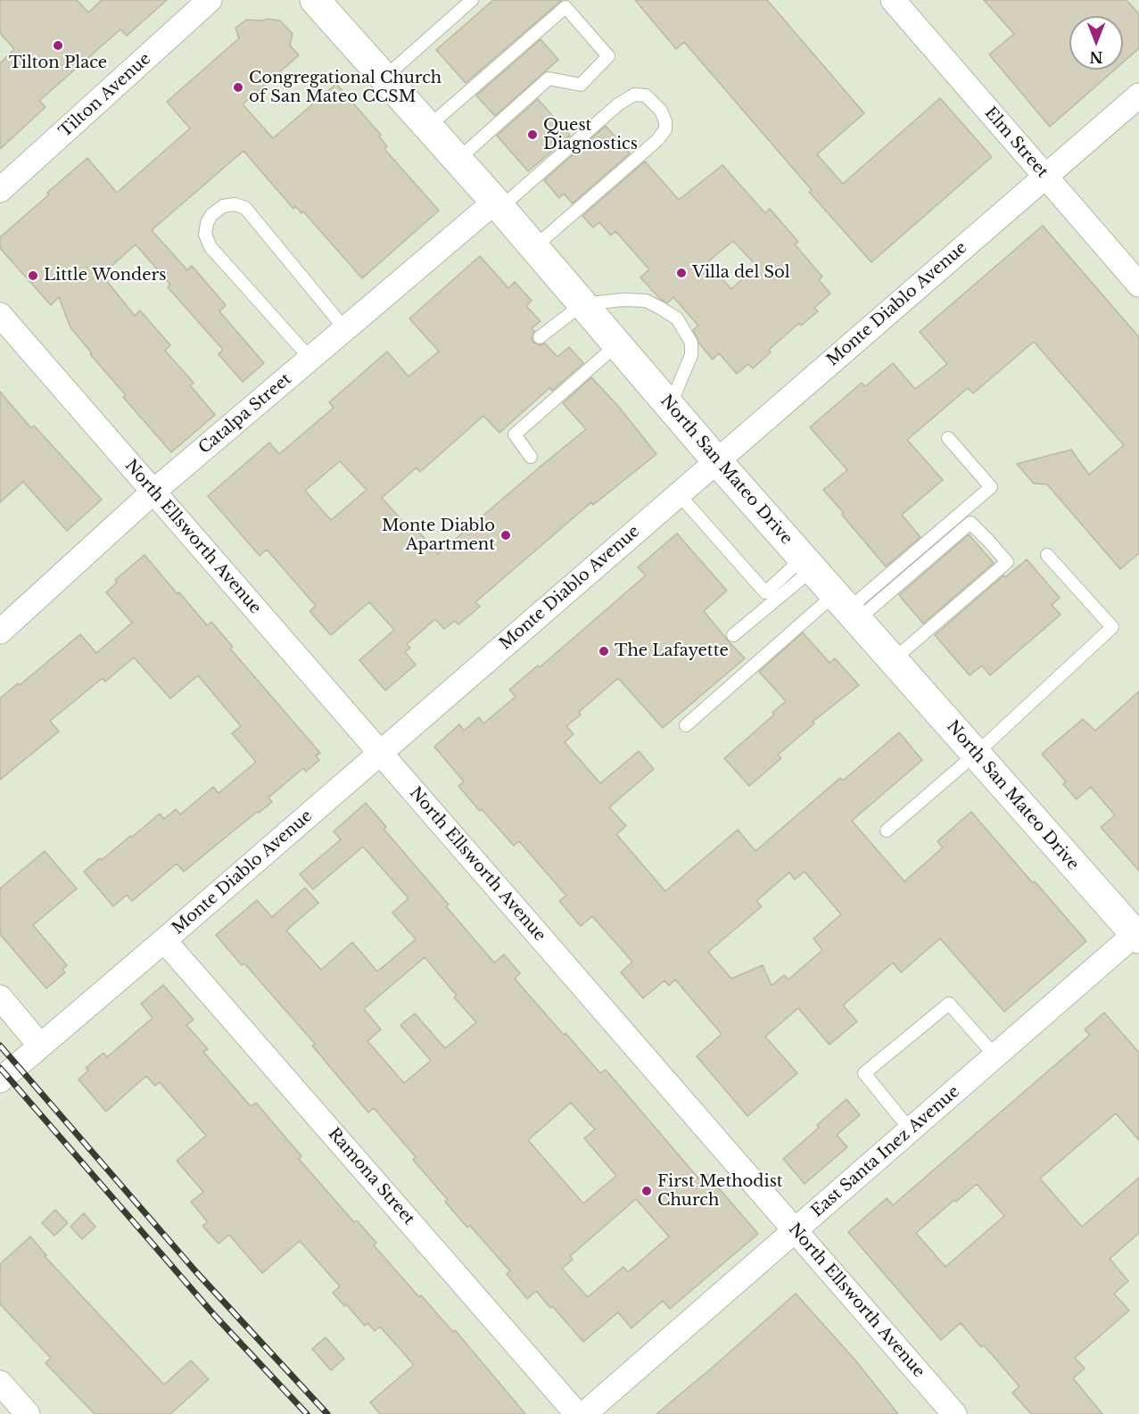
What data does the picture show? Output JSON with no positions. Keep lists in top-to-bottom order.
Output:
{
  "streets": {
    "main road": ["North San Mateo Drive"],
    "street": [
      "Tilton Avenue",
      "Elm Street",
      "Monte Diablo Avenue",
      "Catalpa Street",
      "North Ellsworth Avenue",
      "East Santa Inez Avenue",
      "Ramona Street"
    ]
  },
  "crossings": [
    ["Elm Street", "Monte Diablo Avenue"],
    ["Monte Diablo Avenue", "North San Mateo Drive"],
    ["Monte Diablo Avenue", "North Ellsworth Avenue"],
    ["Monte Diablo Avenue", "Ramona Street"],
    ["Catalpa Street", "North San Mateo Drive"],
    ["Catalpa Street", "North Ellsworth Avenue"],
    ["North San Mateo Drive", "East Santa Inez Avenue"],
    ["North Ellsworth Avenue", "East Santa Inez Avenue"]
  ],
  "places": [
    "Tilton Place",
    "Congregational Church of San Mateo CCSM",
    "Quest Diagnostics",
    "Villa del Sol",
    "Little Wonders",
    "Monte Diablo Apartment",
    "The Lafayette",
    "First Methodist Church"
  ],
  "north": "bottom"
}
